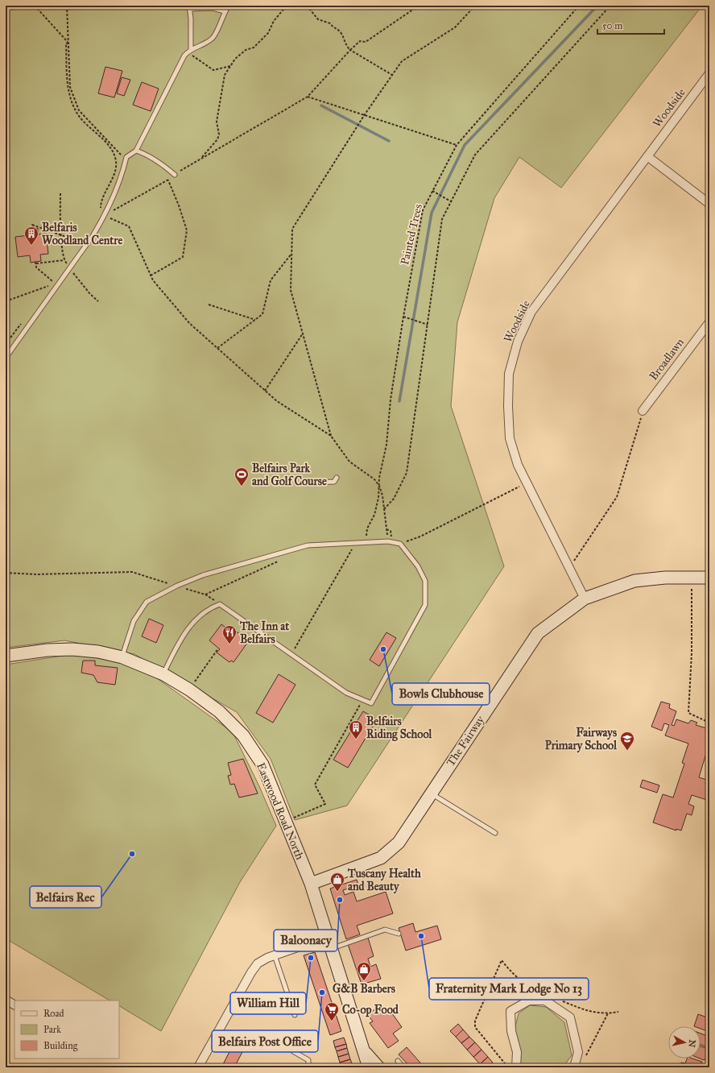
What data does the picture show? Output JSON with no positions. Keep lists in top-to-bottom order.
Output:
{
  "streets": {
    "street": [
      "Woodside",
      "Broadlawn",
      "The Fairway",
      "Eastwood Road North"
    ],
    "path": ["Painted Trees"]
  },
  "crossings": [
    ["Woodside", "The Fairway"],
    ["The Fairway", "Eastwood Road North"]
  ],
  "places": {
    "building": ["Belfaris Woodland Centre", "Belfairs Riding School"],
    "sports": ["Belfairs Park and Golf Course"],
    "restaurant": ["The Inn at Belfairs"],
    "other": [
      "Bowls Clubhouse",
      "Belfairs Rec",
      "Baloonacy",
      "Fraternity Mark Lodge No 13",
      "William Hill",
      "Belfairs Post Office"
    ],
    "school or university": ["Fairways Primary School"],
    "shop": ["Tuscany Health and Beauty", "G&B Barbers"],
    "supermarket": ["Co-op Food"]
  },
  "legend": ["Road", "Park", "Building"],
  "scale_bar": "50 m",
  "north": "right"
}
